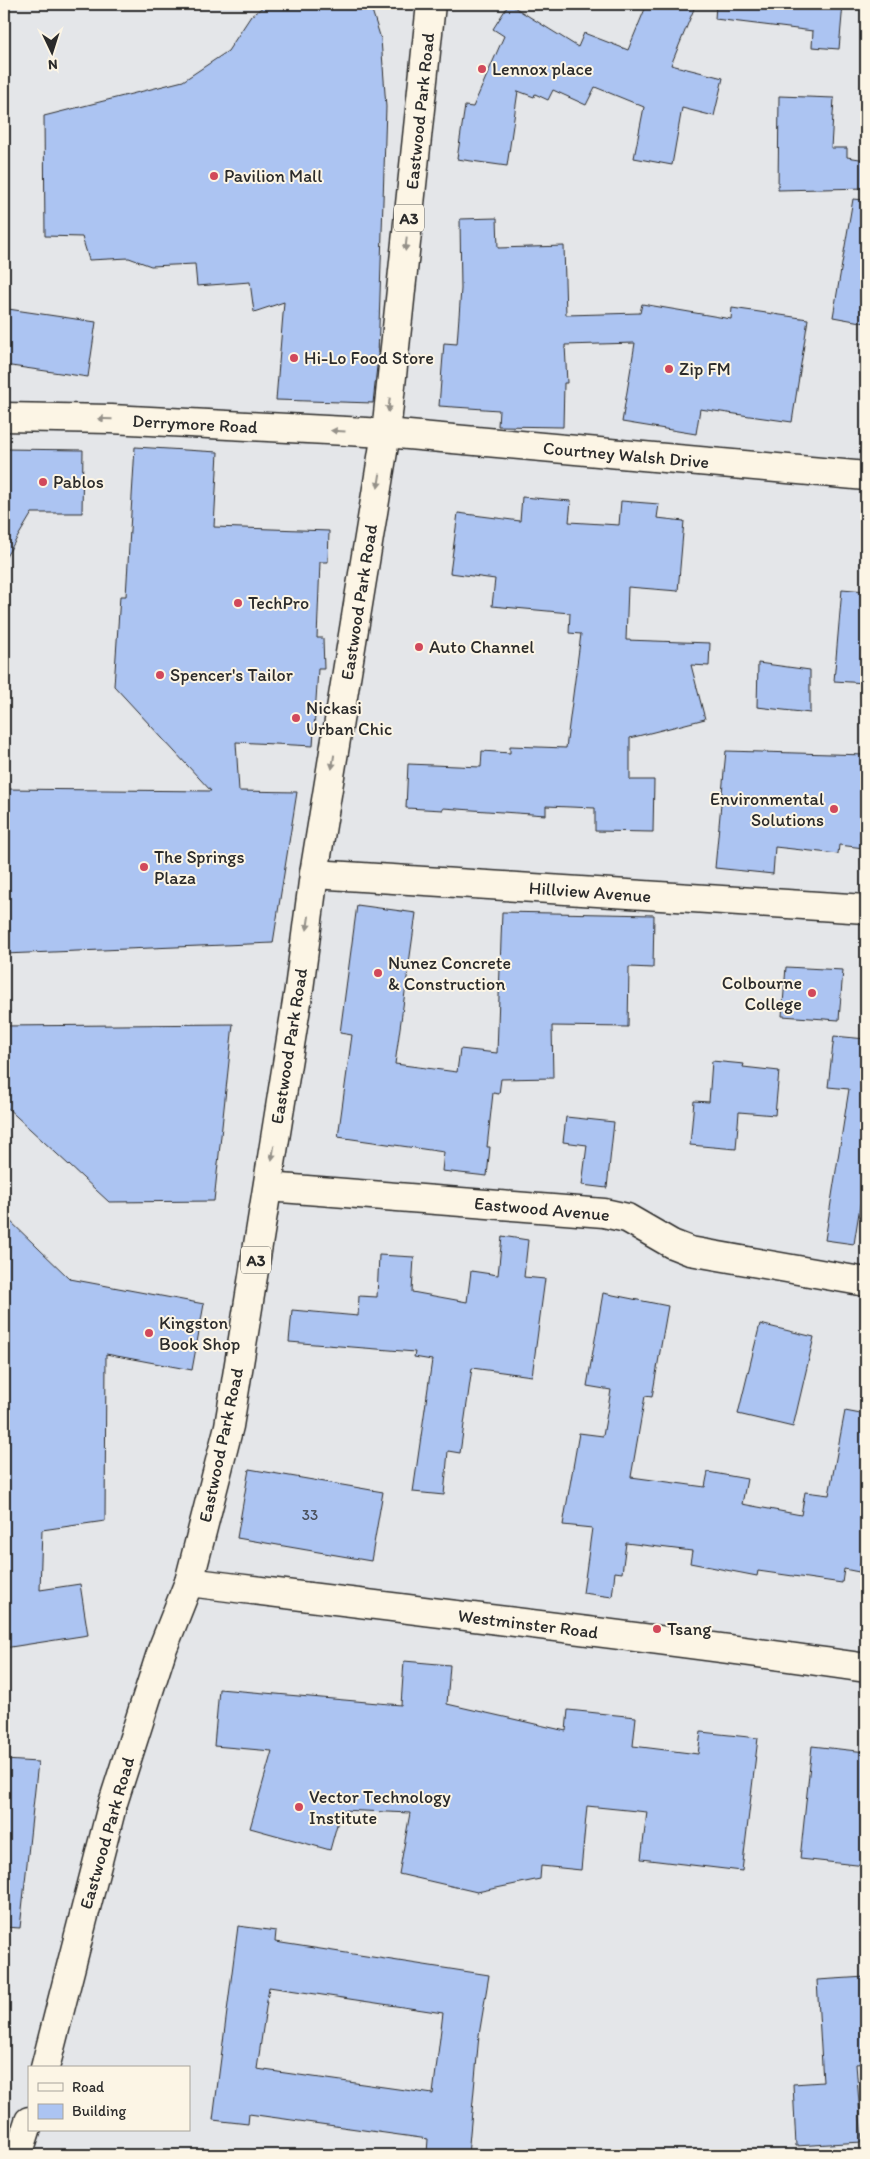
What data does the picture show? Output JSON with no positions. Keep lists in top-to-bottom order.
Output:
{
  "streets": {
    "street": [
      "Eastwood Park Road",
      "A3",
      "Derrymore Road",
      "Courtney Walsh Drive",
      "Hillview Avenue",
      "Eastwood Avenue",
      "Westminster Road"
    ]
  },
  "crossings": [
    ["Eastwood Park Road", "Derrymore Road"],
    ["Eastwood Park Road", "Courtney Walsh Drive"],
    ["Eastwood Park Road", "Hillview Avenue"],
    ["Eastwood Park Road", "Eastwood Avenue"],
    ["Eastwood Park Road", "Westminster Road"],
    ["Derrymore Road", "Courtney Walsh Drive"]
  ],
  "one_way": ["Eastwood Park Road", "Derrymore Road"],
  "places": [
    "Lennox place",
    "Pavilion Mall",
    "Hi-Lo Food Store",
    "Zip FM",
    "Pablos",
    "TechPro",
    "Auto Channel",
    "Spencer's Tailor",
    "Nickasi Urban Chic",
    "Environmental Solutions",
    "The Springs Plaza",
    "Nunez Concrete & Construction",
    "Colbourne College",
    "Kingston Book Shop",
    "Tsang",
    "Vector Technology Institute"
  ],
  "house_numbers": ["33"],
  "legend": ["Road", "Building"],
  "north": "bottom"
}
